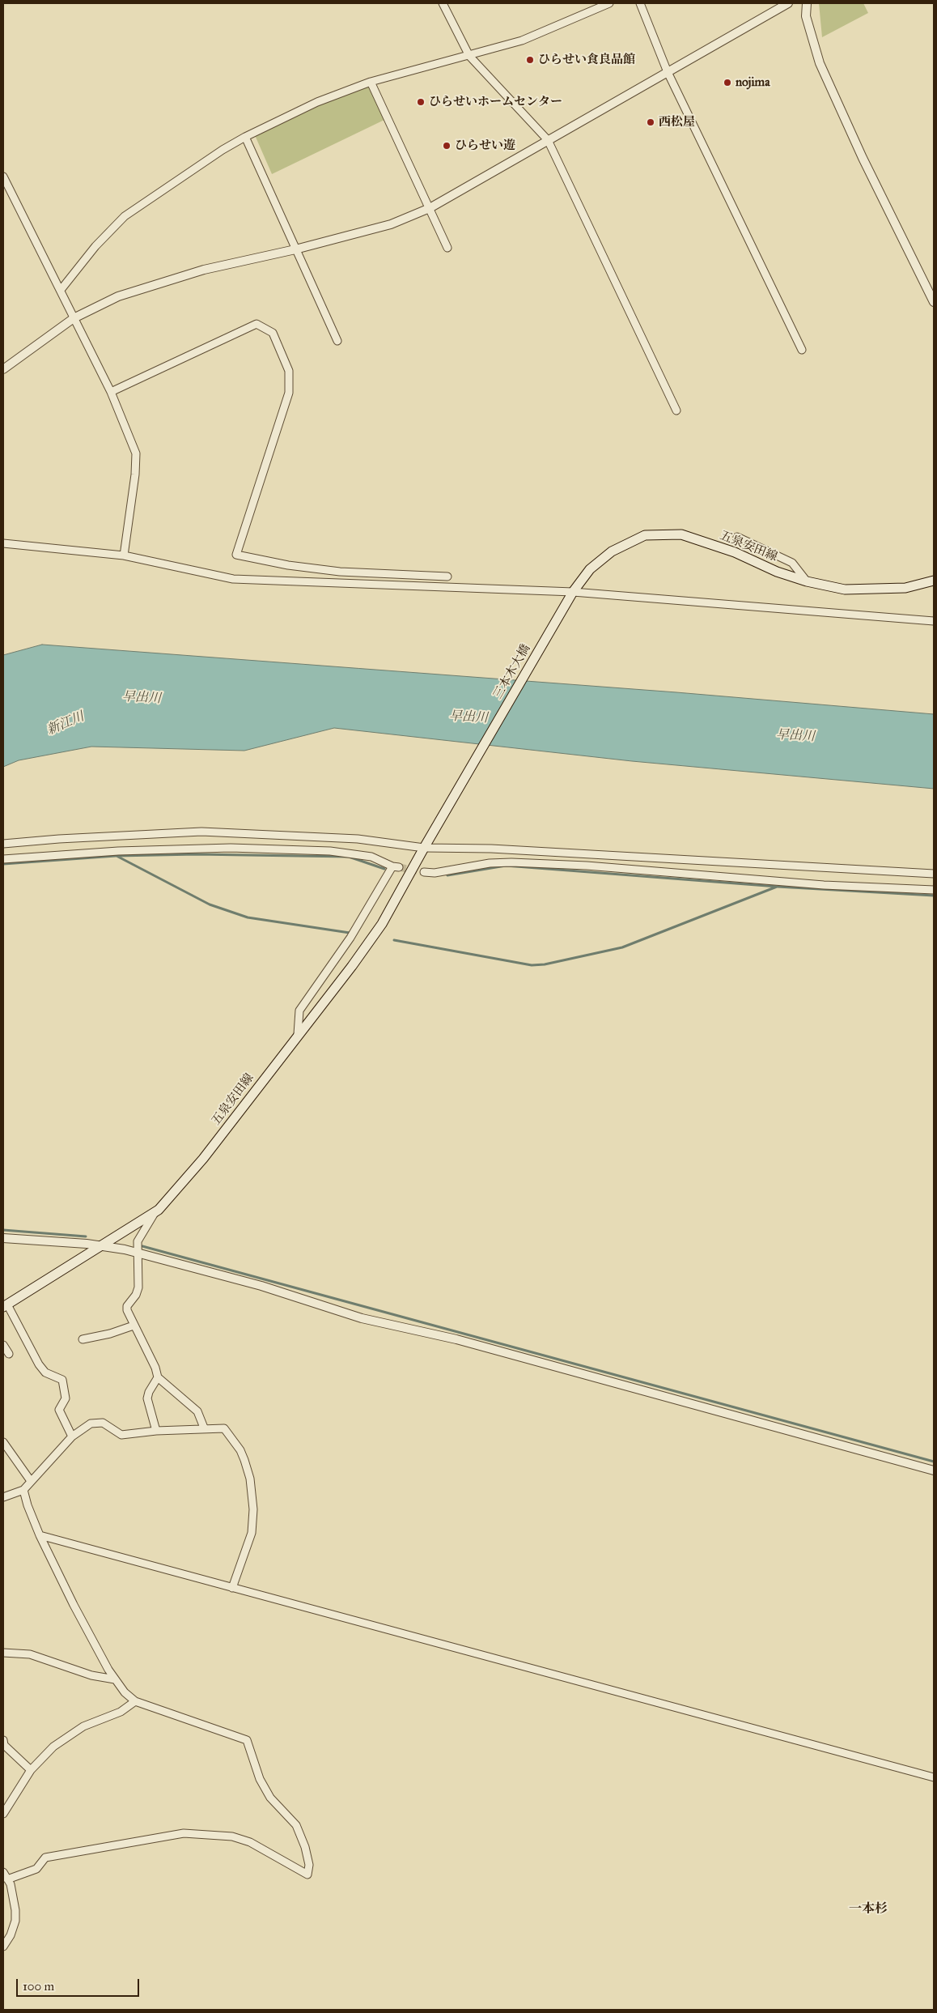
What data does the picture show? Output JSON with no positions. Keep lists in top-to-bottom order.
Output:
{
  "streets": {
    "main road": ["五泉安田線", "三本木大橋"]
  },
  "crossings": [
    ["五泉安田線", "三本木大橋"]
  ],
  "districts": ["一本杉"],
  "water": ["早出川", "新江川"],
  "places": [
    "ひらせい食良品館",
    "nojima",
    "ひらせいホームセンター",
    "西松屋",
    "ひらせい遊"
  ],
  "scale_bar": "100 m"
}
